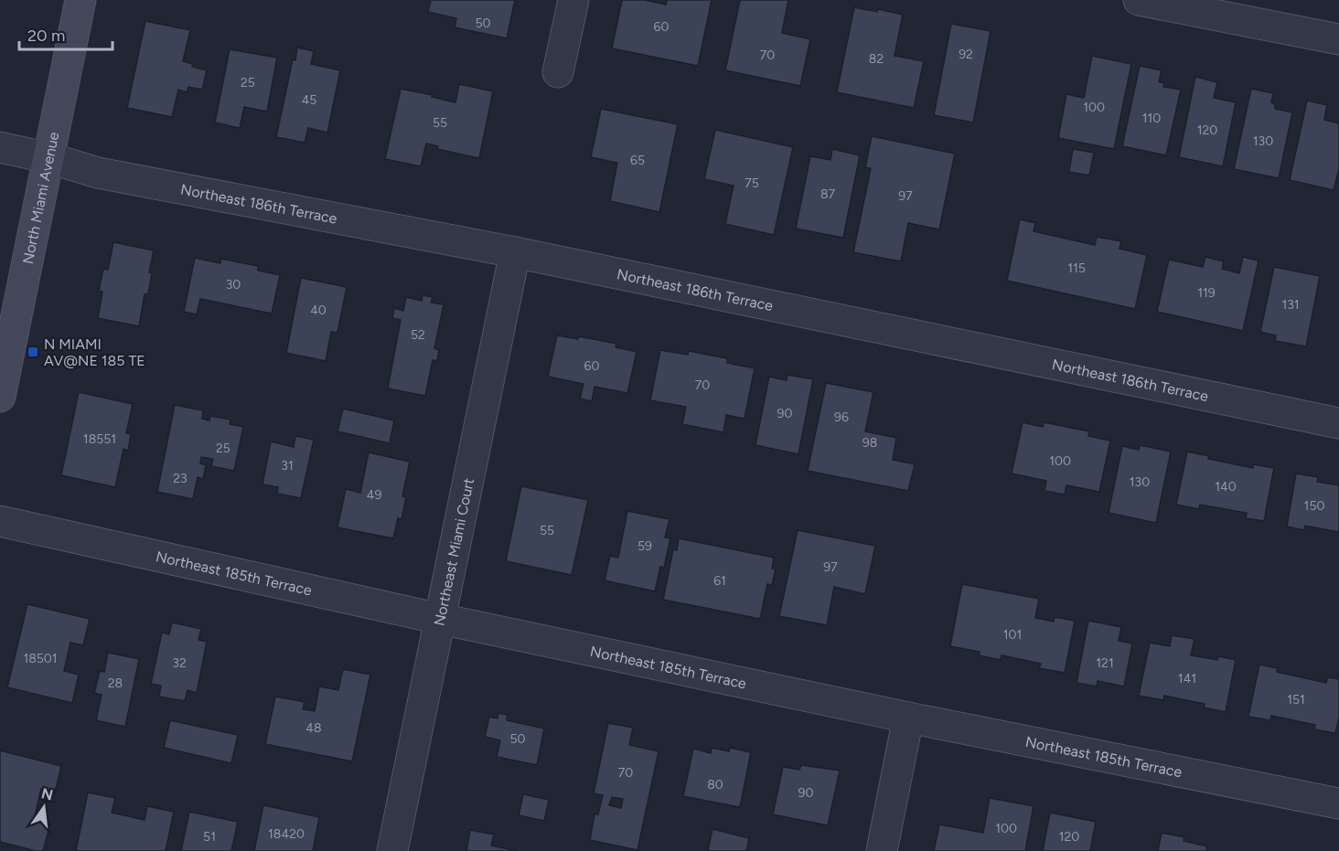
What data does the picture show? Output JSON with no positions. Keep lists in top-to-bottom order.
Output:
{
  "streets": {
    "street": [
      "North Miami Avenue",
      "Northeast 186th Terrace",
      "Northeast Miami Court",
      "Northeast 185th Terrace"
    ]
  },
  "crossings": [
    ["North Miami Avenue", "Northeast 186th Terrace"],
    ["Northeast 186th Terrace", "Northeast Miami Court"],
    ["Northeast Miami Court", "Northeast 185th Terrace"]
  ],
  "places": {
    "transit": ["N MIAMI AV@NE 185 TE"]
  },
  "house_numbers": [
    "50",
    "60",
    "92",
    "70",
    "82",
    "25",
    "45",
    "100",
    "110",
    "55",
    "120",
    "130",
    "65",
    "75",
    "87",
    "97",
    "115",
    "30",
    "119",
    "131",
    "40",
    "52",
    "60",
    "70",
    "90",
    "96",
    "18551",
    "98",
    "25",
    "100",
    "31",
    "23",
    "130",
    "140",
    "49",
    "150",
    "55",
    "59",
    "97",
    "61",
    "101",
    "18501",
    "32",
    "121",
    "141",
    "28",
    "151",
    "48",
    "50",
    "70",
    "80",
    "90",
    "100",
    "18420",
    "51",
    "120"
  ],
  "scale_bar": "20 m",
  "north": "top"
}
